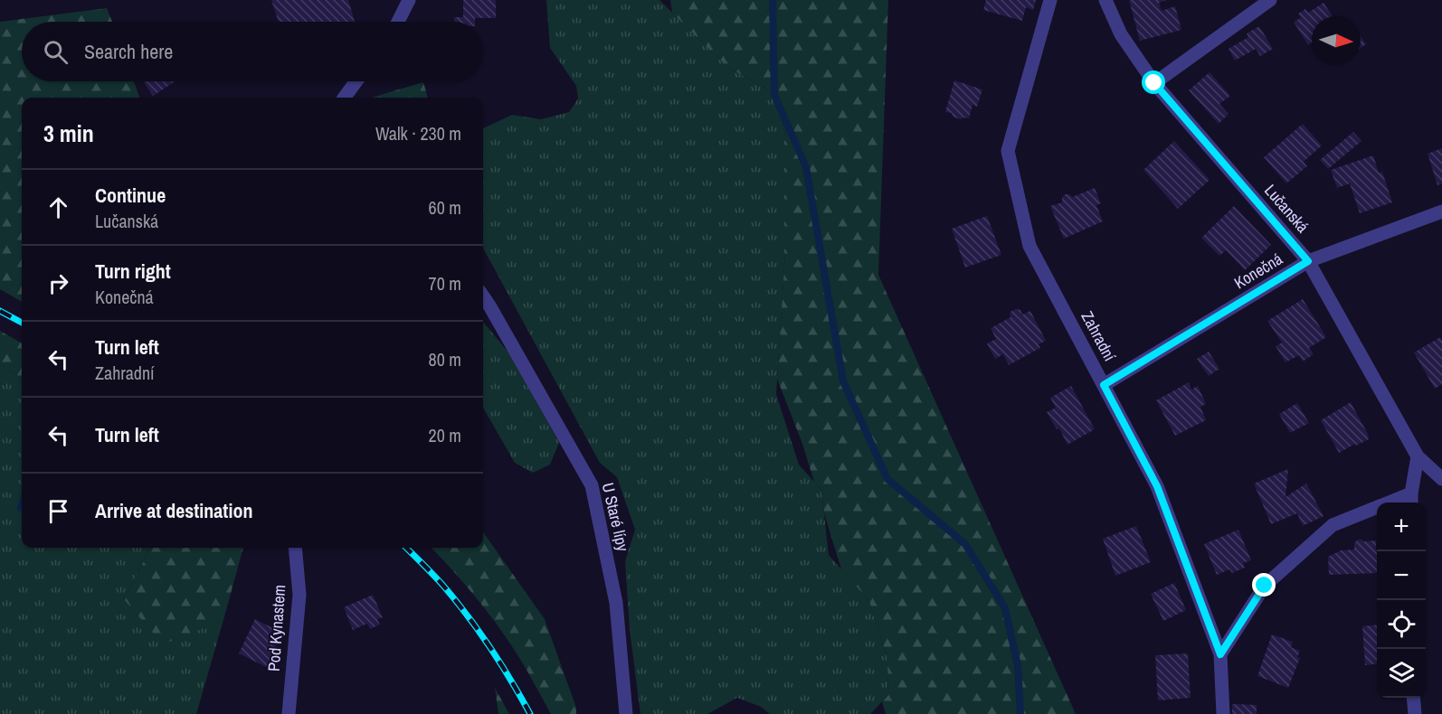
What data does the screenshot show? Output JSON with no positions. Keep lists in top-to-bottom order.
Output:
{
  "streets": {
    "street": [
      "Lučanská",
      "Konečná",
      "Zahradní",
      "U Staré lípy",
      "Pod Kynastem"
    ]
  },
  "crossings": [
    ["Lučanská", "Konečná"],
    ["Konečná", "Zahradní"]
  ],
  "north": "right",
  "page": {
    "search": "Search here",
    "heading": ["3 min", "Walk · 230 m"],
    "list": [
      ["Continue", "Lučanská", "60 m"],
      ["Turn right", "Konečná", "70 m"],
      ["Turn left", "Zahradní", "80 m"],
      ["Turn left", "20 m"],
      "Arrive at destination"
    ],
    "map_buttons": ["+", "−"]
  }
}
